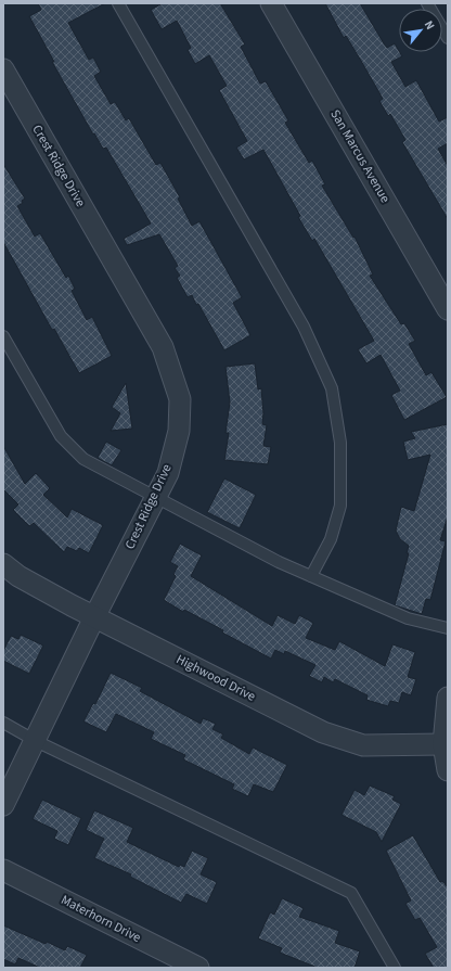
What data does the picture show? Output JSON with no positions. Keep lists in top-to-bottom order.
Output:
{
  "streets": {
    "street": [
      "San Marcus Avenue",
      "Crest Ridge Drive",
      "Highwood Drive",
      "Materhorn Drive"
    ]
  },
  "crossings": [
    ["Crest Ridge Drive", "Highwood Drive"]
  ],
  "north": "top right"
}
